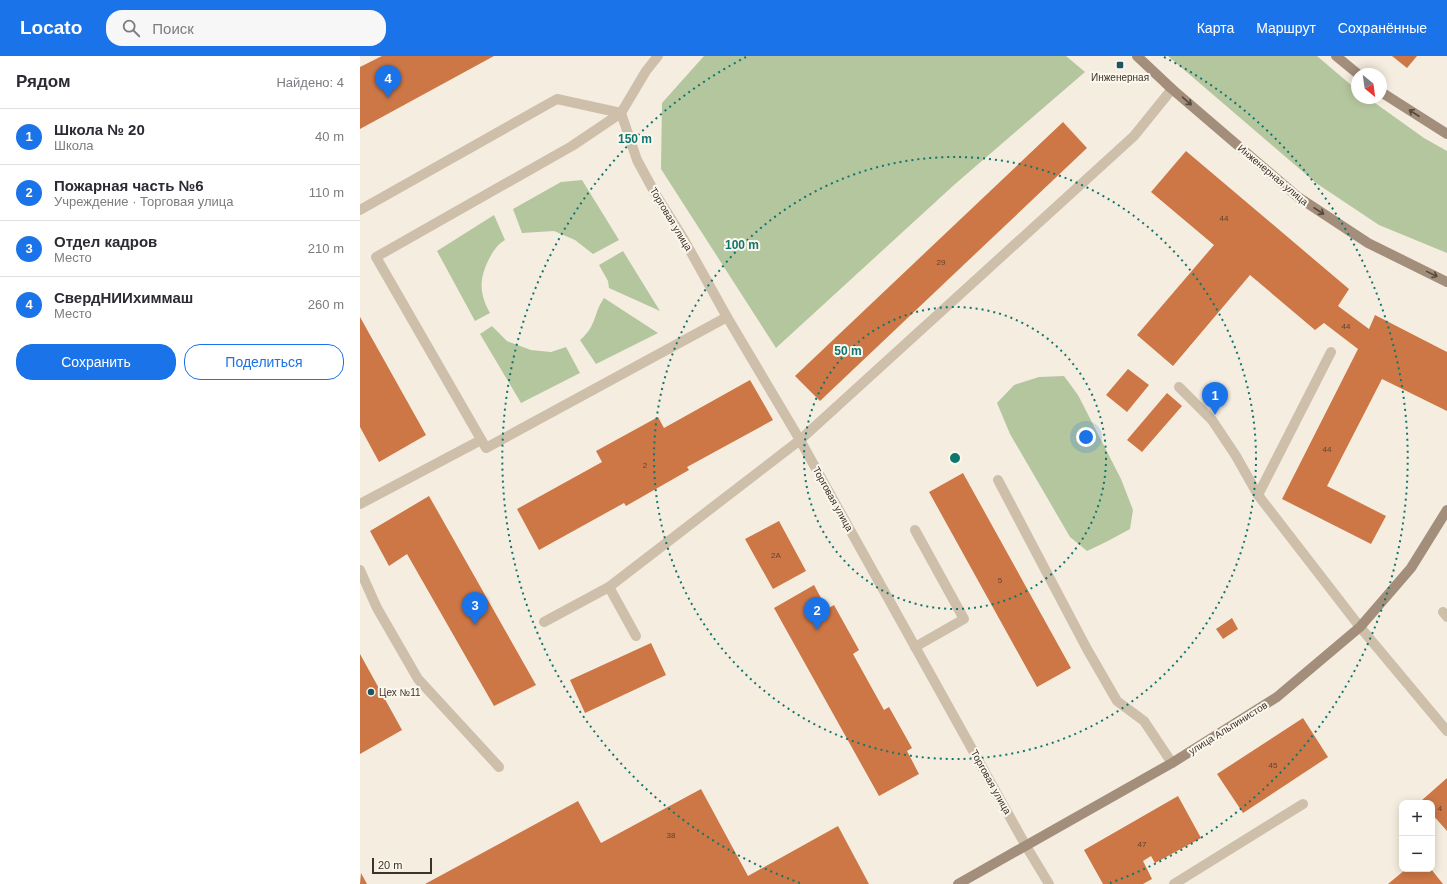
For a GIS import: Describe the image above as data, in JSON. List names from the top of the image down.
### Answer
{
  "streets": {
    "main road": ["Инженерная улица", "улица Альпинистов"],
    "street": ["Торговая улица"]
  },
  "crossings": [
    ["Торговая улица", "улица Альпинистов"]
  ],
  "one_way": ["Инженерная улица"],
  "places": {
    "transit": ["Инженерная"],
    "other": ["Цех №11"]
  },
  "house_numbers": [
    "44",
    "29",
    "44",
    "44",
    "2",
    "2А",
    "5",
    "45",
    "4",
    "38",
    "47"
  ],
  "scale_bar": "20 m",
  "north": "bottom right",
  "page": {
    "header": "Locato",
    "search": "Поиск",
    "nav": ["Карта", "Маршрут", "Сохранённые"],
    "heading": ["Рядом", "Найдено: 4"],
    "pins": [
      "4",
      "1",
      "3",
      "2"
    ],
    "list": [
      {
        "mark": "1",
        "name": "Школа № 20",
        "note": "Школа",
        "value": "40 m"
      },
      {
        "mark": "2",
        "name": "Пожарная часть №6",
        "note": "Учреждение · Торговая улица",
        "value": "110 m"
      },
      {
        "mark": "3",
        "name": "Отдел кадров",
        "note": "Место",
        "value": "210 m"
      },
      {
        "mark": "4",
        "name": "СвердНИИхиммаш",
        "note": "Место",
        "value": "260 m"
      }
    ],
    "buttons": ["Сохранить", "Поделиться"],
    "map_buttons": ["+", "−"],
    "scale": "20 m"
  },
  "rings": ["150 m", "100 m", "50 m"]
}
